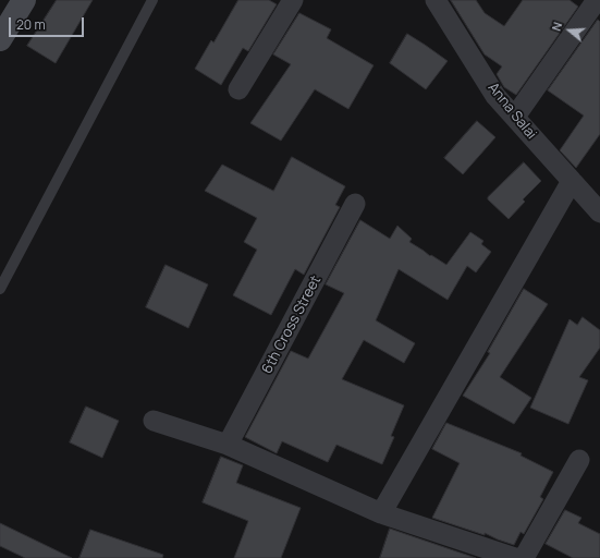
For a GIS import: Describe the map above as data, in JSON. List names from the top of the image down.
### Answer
{
  "streets": {
    "street": ["Anna Salai", "6th Cross Street"]
  },
  "scale_bar": "20 m",
  "north": "left"
}
